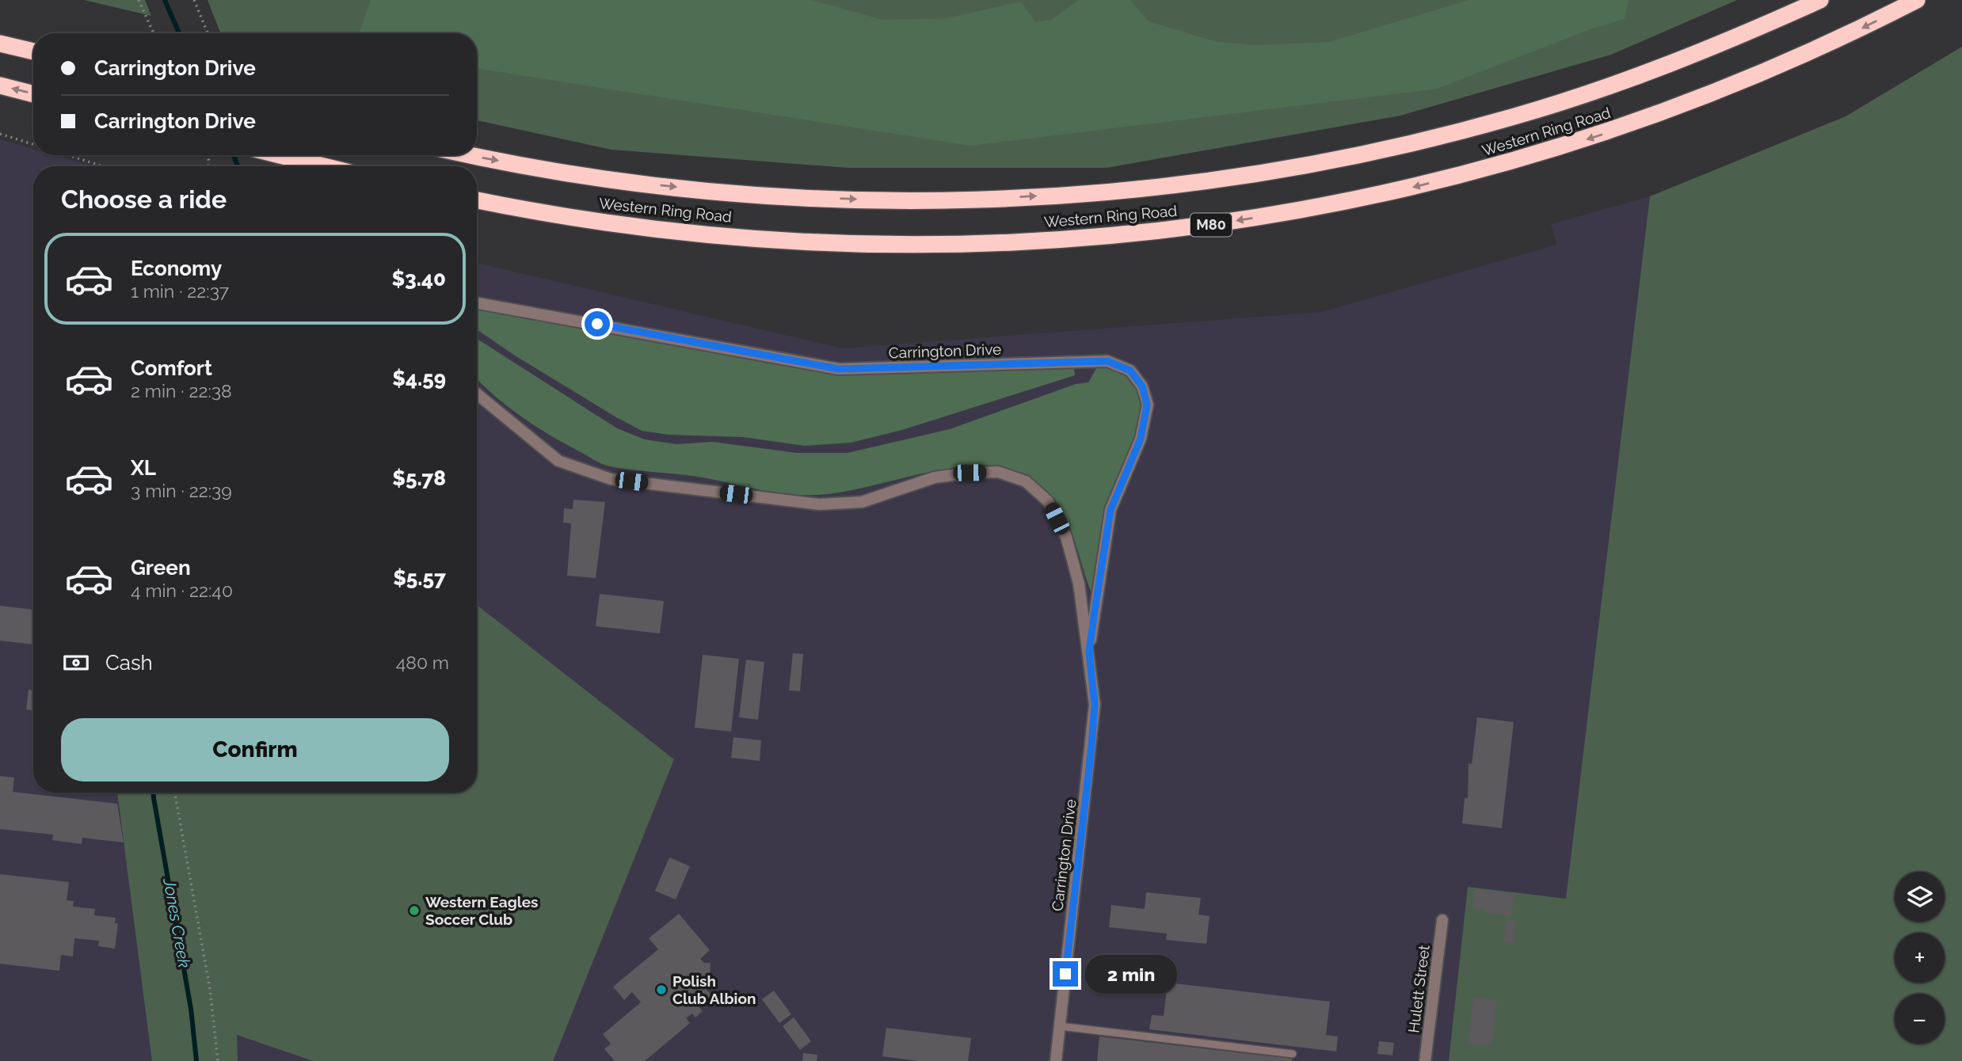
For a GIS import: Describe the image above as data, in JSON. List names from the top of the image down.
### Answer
{
  "streets": {
    "highway": ["Western Ring Road", "M80"],
    "street": ["Carrington Drive", "Hulett Street"]
  },
  "water": ["Jones Creek"],
  "places": ["Western Eagles Soccer Club", "Polish Club Albion"],
  "page": {
    "banner": ["Carrington Drive", "Carrington Drive"],
    "heading": "Choose a ride",
    "list": [
      {
        "name": "Economy",
        "note": "1 min · 22:37",
        "value": "$3.40"
      },
      {
        "name": "Comfort",
        "note": "2 min · 22:38",
        "value": "$4.59"
      },
      {
        "name": "XL",
        "note": "3 min · 22:39",
        "value": "$5.78"
      },
      {
        "name": "Green",
        "note": "4 min · 22:40",
        "value": "$5.57"
      }
    ],
    "pay": ["Cash", "480 m"],
    "buttons": "Confirm",
    "map_buttons": ["+", "−"],
    "bubble": "2 min"
  }
}
